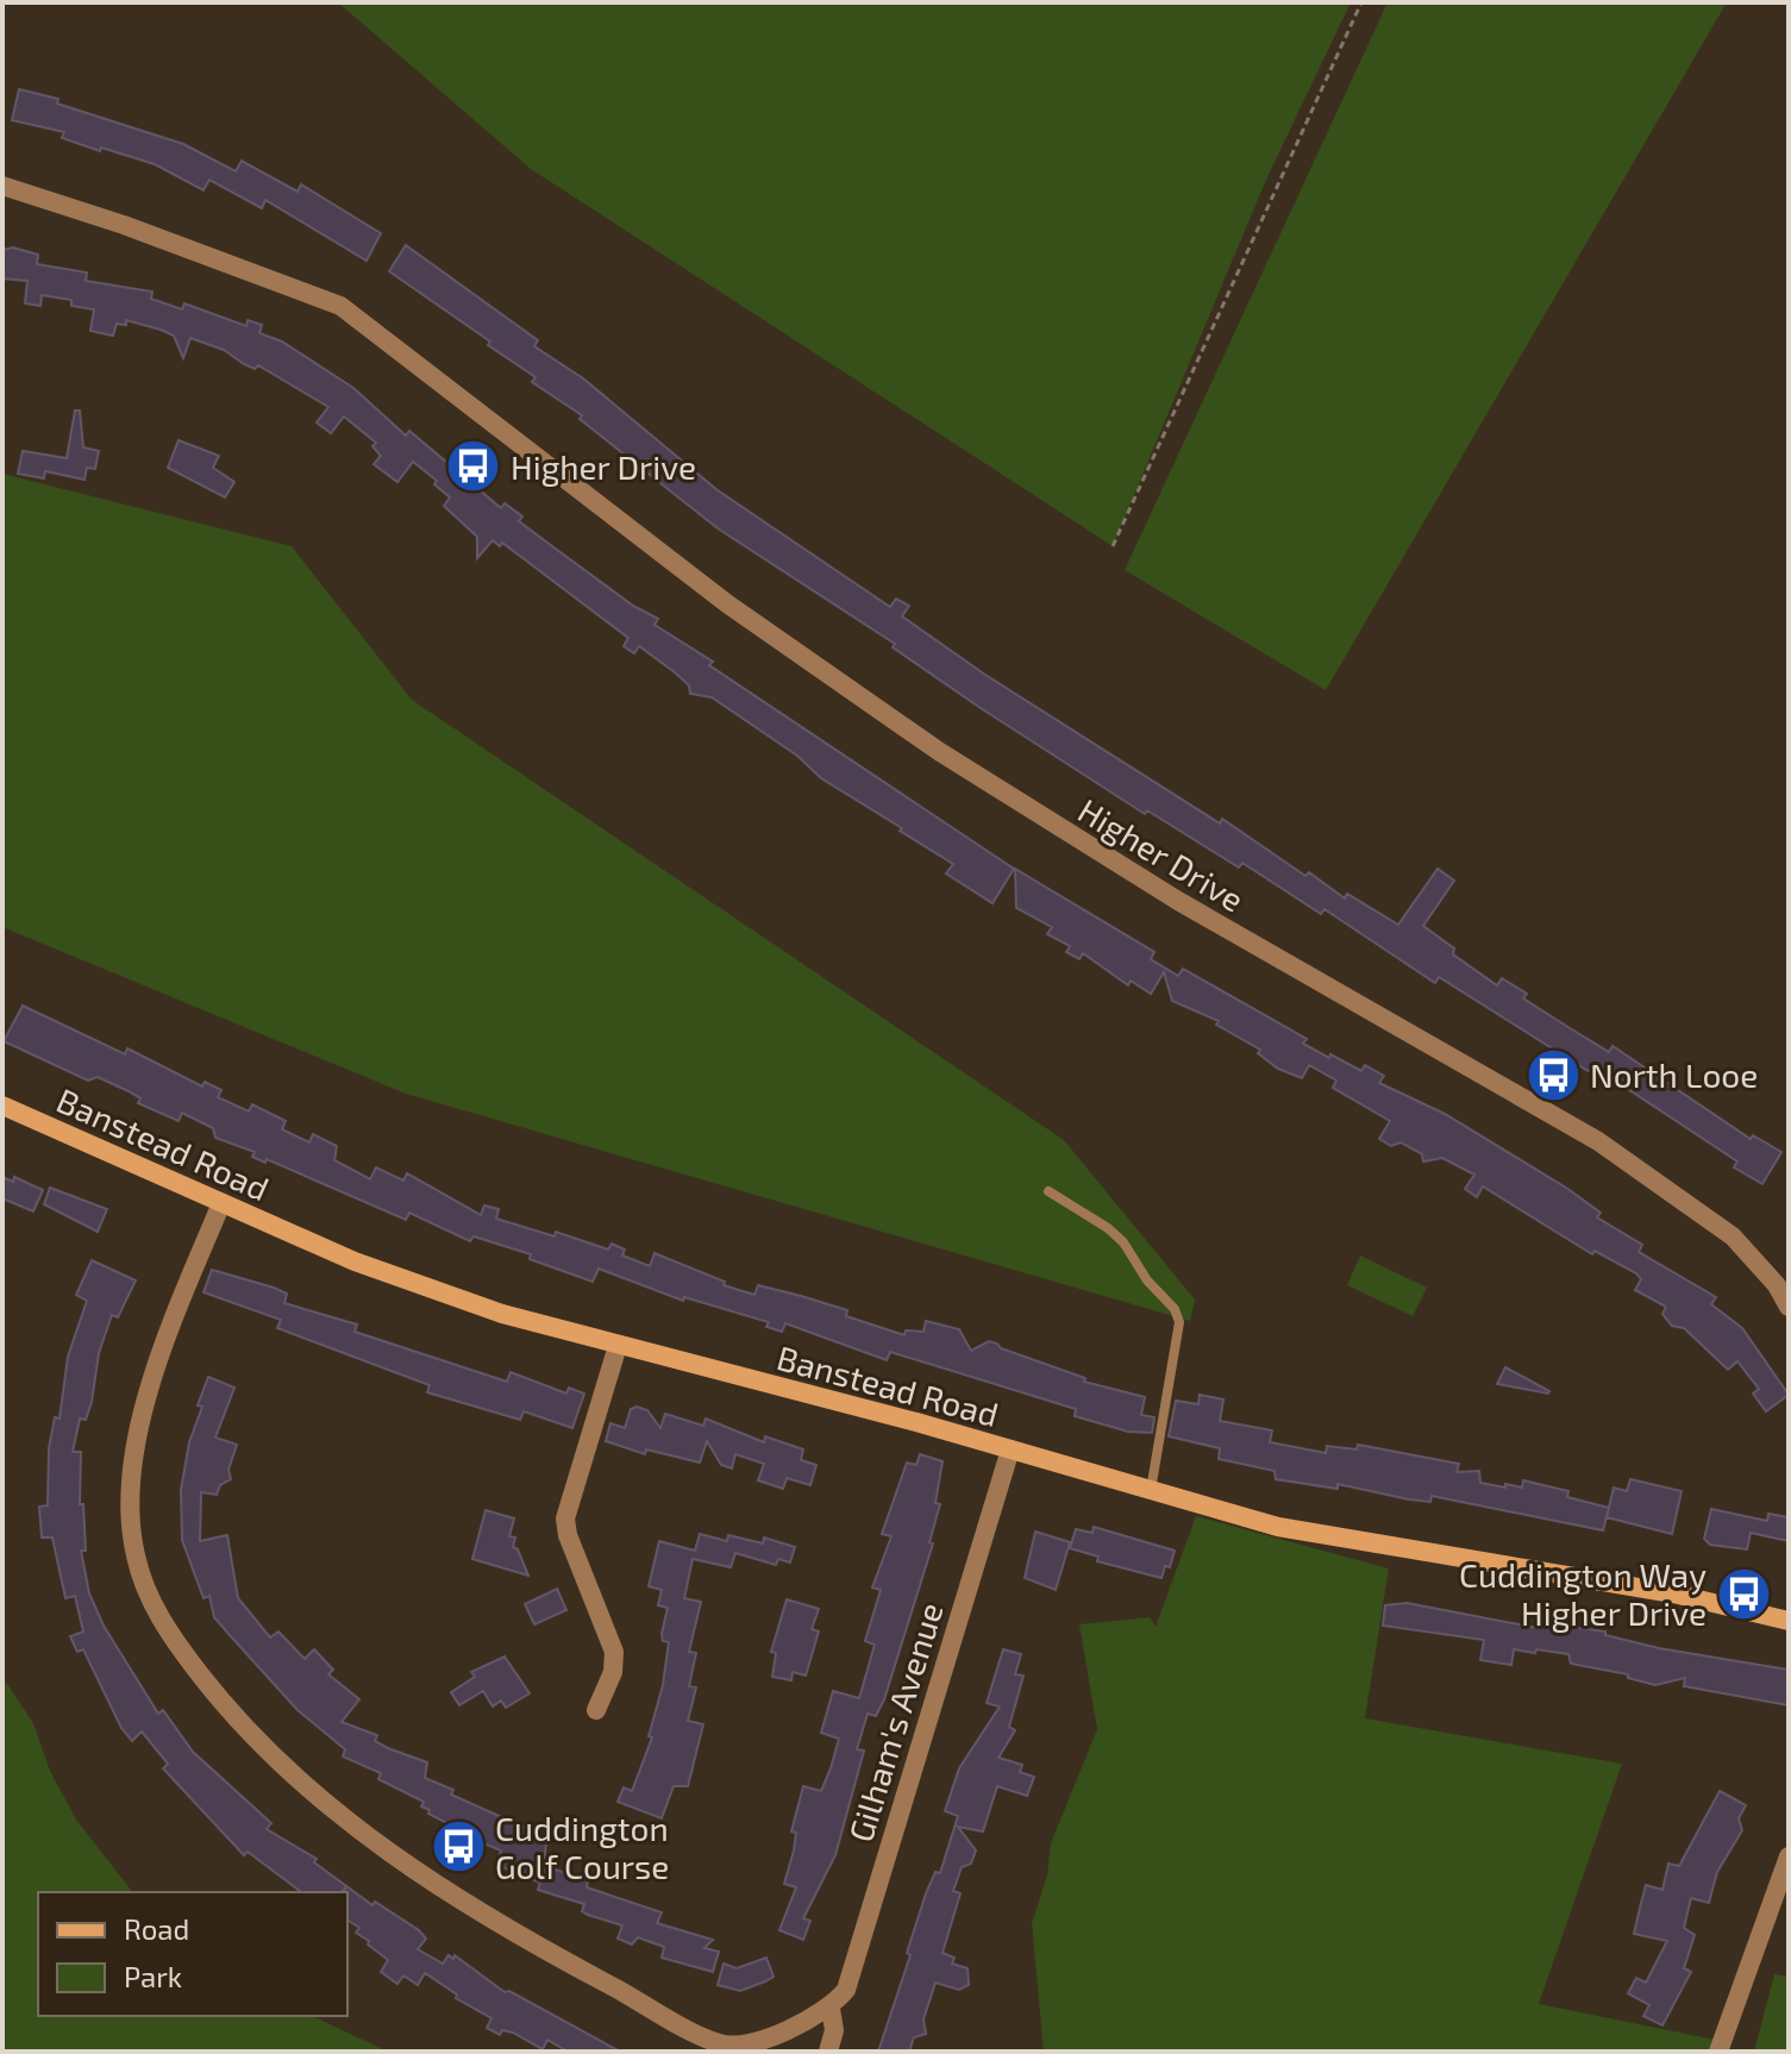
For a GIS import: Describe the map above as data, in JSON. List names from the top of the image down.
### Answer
{
  "streets": {
    "street": ["Higher Drive", "Banstead Road", "Gilham's Avenue"]
  },
  "crossings": [
    ["Banstead Road", "Gilham's Avenue"]
  ],
  "places": {
    "bus stop": [
      "Higher Drive",
      "North Looe",
      "Cuddington Way Higher Drive",
      "Cuddington Golf Course"
    ]
  },
  "legend": ["Road", "Park"]
}
